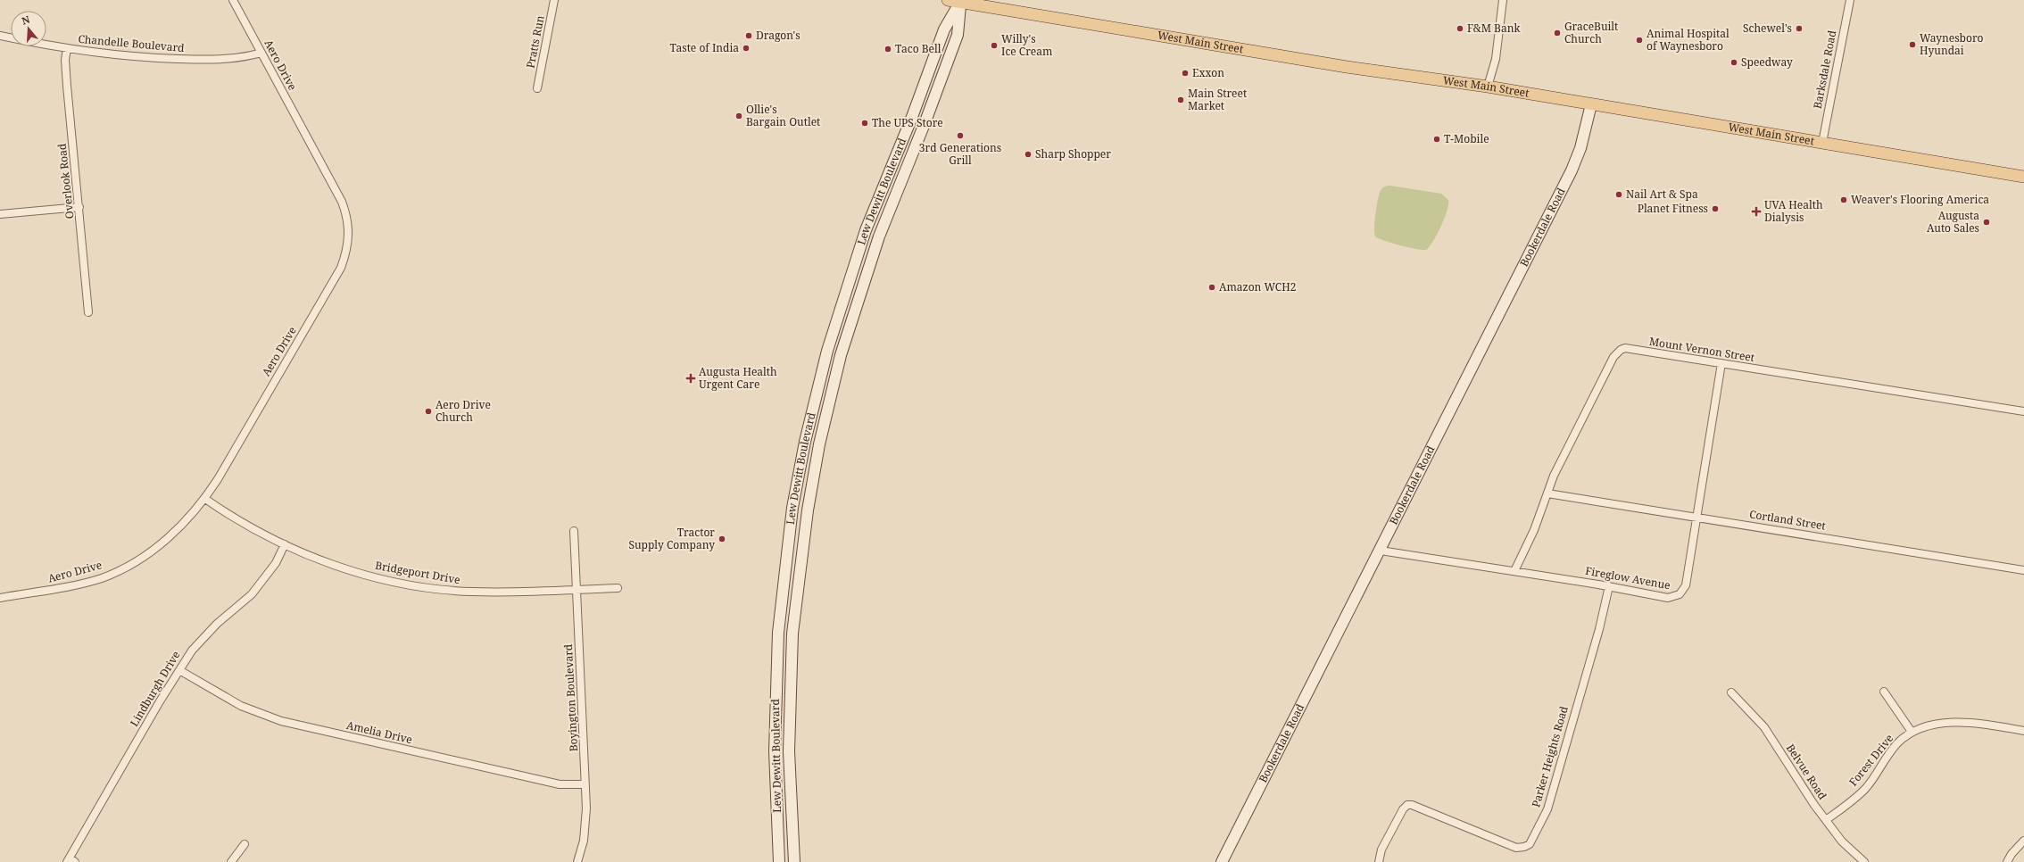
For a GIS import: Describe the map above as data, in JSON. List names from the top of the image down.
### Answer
{
  "streets": {
    "main road": ["West Main Street", "Lew Dewitt Boulevard", "Bookerdale Road"],
    "street": [
      "Pratts Run",
      "Chandelle Boulevard",
      "Aero Drive",
      "Barksdale Road",
      "Overlook Road",
      "Mount Vernon Street",
      "Cortland Street",
      "Bridgeport Drive",
      "Fireglow Avenue",
      "Lindburgh Drive",
      "Boyington Boulevard",
      "Amelia Drive",
      "Parker Heights Road",
      "Forest Drive",
      "Belvue Road"
    ]
  },
  "crossings": [
    ["West Main Street", "Barksdale Road"],
    ["West Main Street", "Lew Dewitt Boulevard"],
    ["West Main Street", "Bookerdale Road"],
    ["Chandelle Boulevard", "Aero Drive"],
    ["Chandelle Boulevard", "Overlook Road"],
    ["Bookerdale Road", "Fireglow Avenue"],
    ["Mount Vernon Street", "Cortland Street"],
    ["Mount Vernon Street", "Fireglow Avenue"],
    ["Cortland Street", "Fireglow Avenue"],
    ["Bridgeport Drive", "Lindburgh Drive"],
    ["Bridgeport Drive", "Boyington Boulevard"],
    ["Fireglow Avenue", "Parker Heights Road"],
    ["Lindburgh Drive", "Amelia Drive"],
    ["Boyington Boulevard", "Amelia Drive"],
    ["Forest Drive", "Belvue Road"]
  ],
  "places": {
    "other": [
      "F&M Bank",
      "Schewel's",
      "GraceBuilt Church",
      "Dragon's",
      "Animal Hospital of Waynesboro",
      "Waynesboro Hyundai",
      "Willy's Ice Cream",
      "Taste of India",
      "Taco Bell",
      "Speedway",
      "Exxon",
      "Main Street Market",
      "Ollie's Bargain Outlet",
      "The UPS Store",
      "3rd Generations Grill",
      "T-Mobile",
      "Sharp Shopper",
      "Nail Art & Spa",
      "Weaver's Flooring America",
      "Planet Fitness",
      "Augusta Auto Sales",
      "Amazon WCH2",
      "Aero Drive Church",
      "Tractor Supply Company"
    ],
    "health": ["UVA Health Dialysis", "Augusta Health Urgent Care"]
  },
  "north": "top"
}
